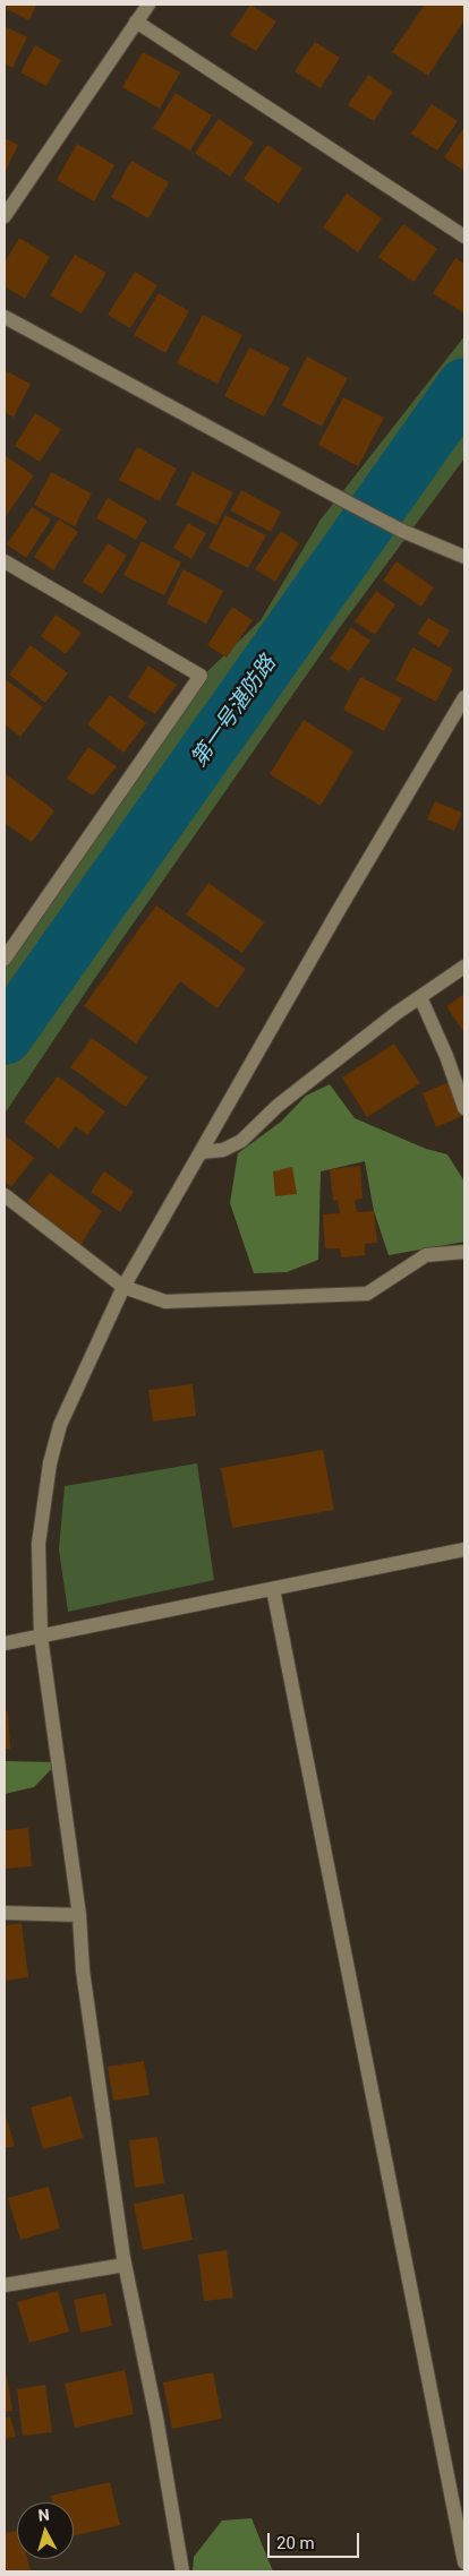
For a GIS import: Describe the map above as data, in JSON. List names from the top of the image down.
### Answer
{
  "water": ["第一号湛防路"],
  "scale_bar": "20 m",
  "north": "top"
}
